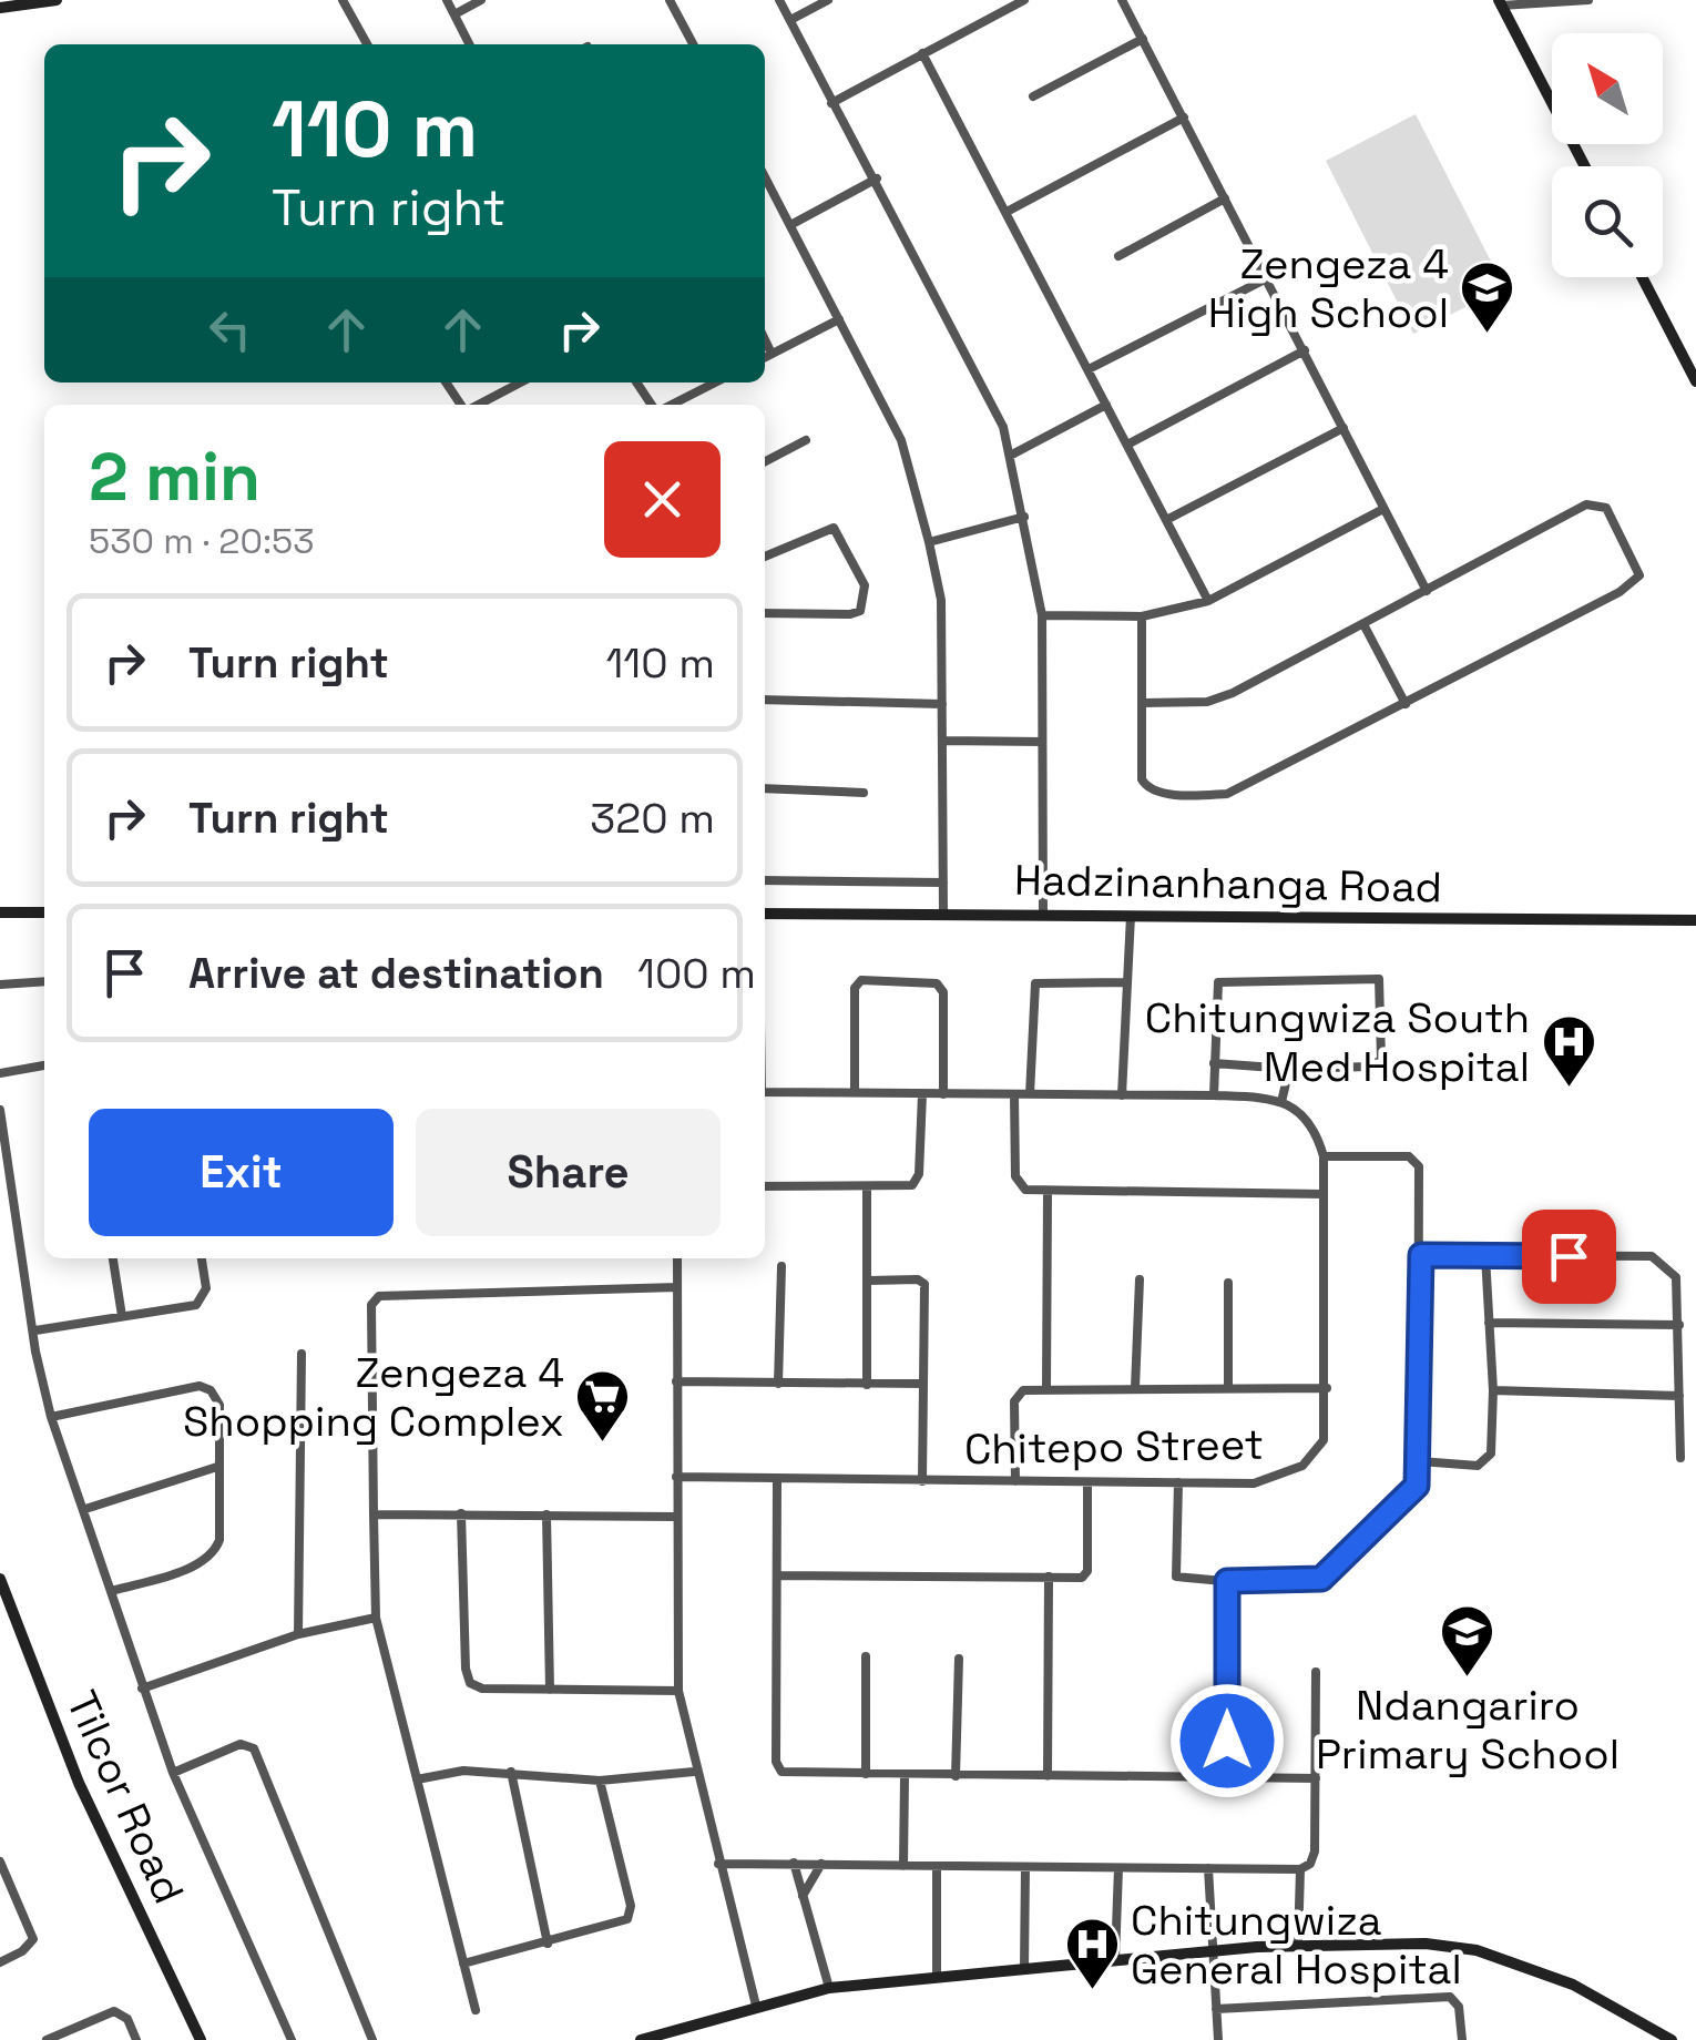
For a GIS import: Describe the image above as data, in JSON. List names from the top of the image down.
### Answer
{
  "streets": {
    "street": ["Hadzinanhanga Road", "Chitepo Street", "Tilcor Road"]
  },
  "places": {
    "school or university": ["Zengeza 4 High School", "Ndangariro Primary School"],
    "hospital": ["Chitungwiza South Med Hospital", "Chitungwiza General Hospital"],
    "supermarket": ["Zengeza 4 Shopping Complex"]
  },
  "north": "top left",
  "page": {
    "turn": ["110 m", "Turn right"],
    "heading": ["2 min", "530 m · 20:53"],
    "list": [
      {
        "name": "Turn right",
        "value": "110 m"
      },
      {
        "name": "Turn right",
        "value": "320 m"
      },
      {
        "name": "Arrive at destination",
        "value": "100 m"
      }
    ],
    "buttons": ["Exit", "Share"]
  }
}
